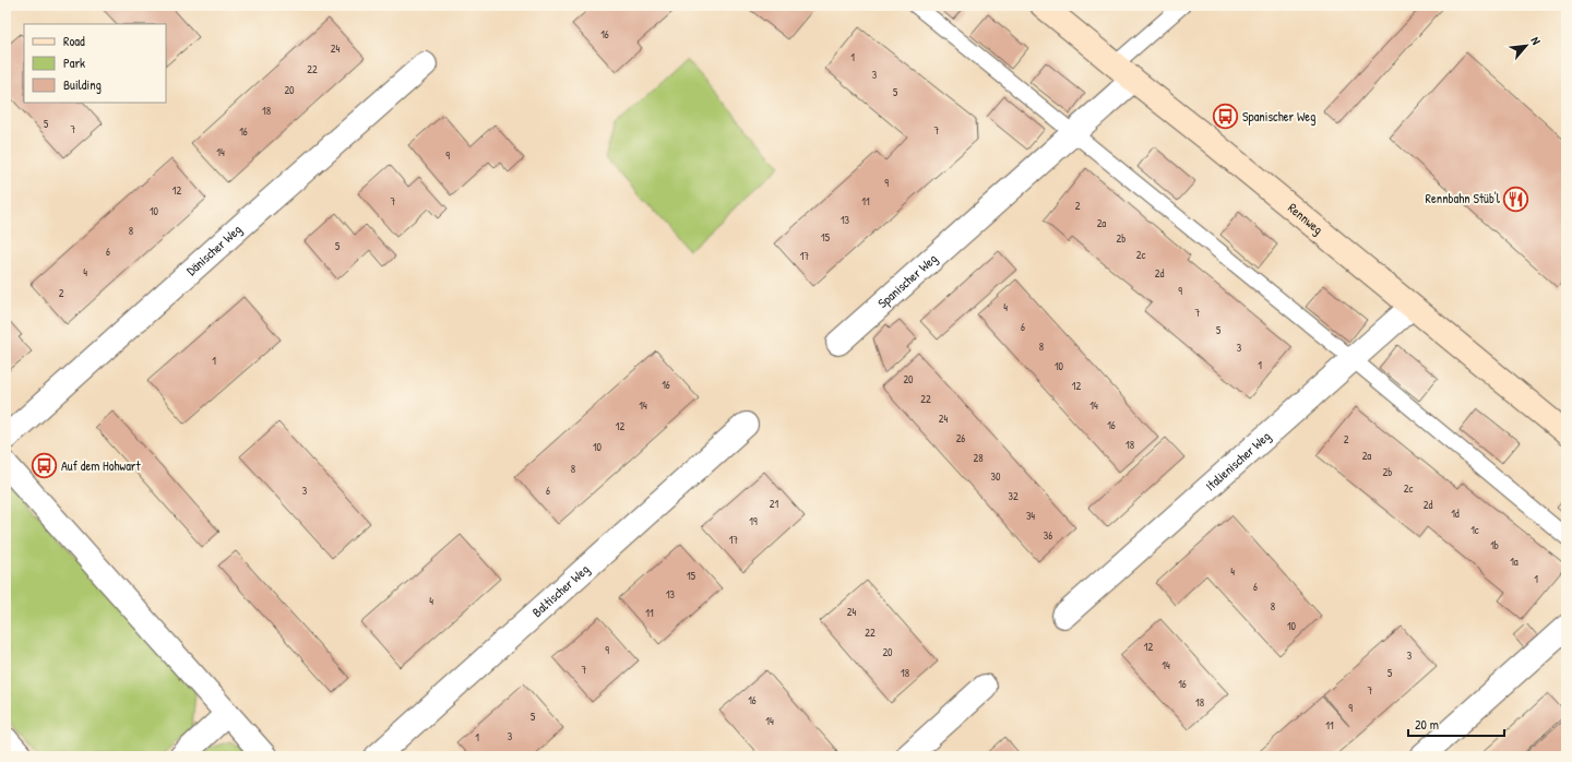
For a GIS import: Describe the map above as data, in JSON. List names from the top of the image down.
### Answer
{
  "streets": {
    "street": [
      "Rennweg",
      "Dänischer Weg",
      "Spanischer Weg",
      "Italienischer Weg",
      "Baltischer Weg"
    ]
  },
  "crossings": [
    ["Rennweg", "Spanischer Weg"],
    ["Rennweg", "Italienischer Weg"]
  ],
  "places": {
    "bus stop": ["Spanischer Weg", "Auf dem Hohwart"],
    "restaurant": ["Rennbahn Stüb'l"]
  },
  "house_numbers": [
    "16",
    "24",
    "1",
    "22",
    "3",
    "20",
    "5",
    "18",
    "5",
    "7",
    "7",
    "16",
    "14",
    "9",
    "9",
    "12",
    "7",
    "11",
    "2",
    "10",
    "13",
    "2a",
    "8",
    "15",
    "2b",
    "5",
    "6",
    "2c",
    "17",
    "4",
    "2d",
    "9",
    "2",
    "4",
    "7",
    "6",
    "5",
    "8",
    "3",
    "1",
    "1",
    "10",
    "20",
    "16",
    "12",
    "22",
    "14",
    "14",
    "24",
    "16",
    "12",
    "26",
    "2",
    "18",
    "10",
    "2a",
    "28",
    "8",
    "2b",
    "30",
    "2c",
    "3",
    "6",
    "32",
    "21",
    "2d",
    "1d",
    "34",
    "19",
    "1c",
    "36",
    "17",
    "1b",
    "1a",
    "4",
    "15",
    "1",
    "6",
    "13",
    "4",
    "8",
    "24",
    "11",
    "10",
    "22",
    "12",
    "9",
    "20",
    "3",
    "14",
    "7",
    "18",
    "5",
    "16",
    "7",
    "16",
    "18",
    "9",
    "5",
    "14",
    "11",
    "3",
    "1"
  ],
  "legend": ["Road", "Park", "Building"],
  "scale_bar": "20 m",
  "north": "top right"
}
